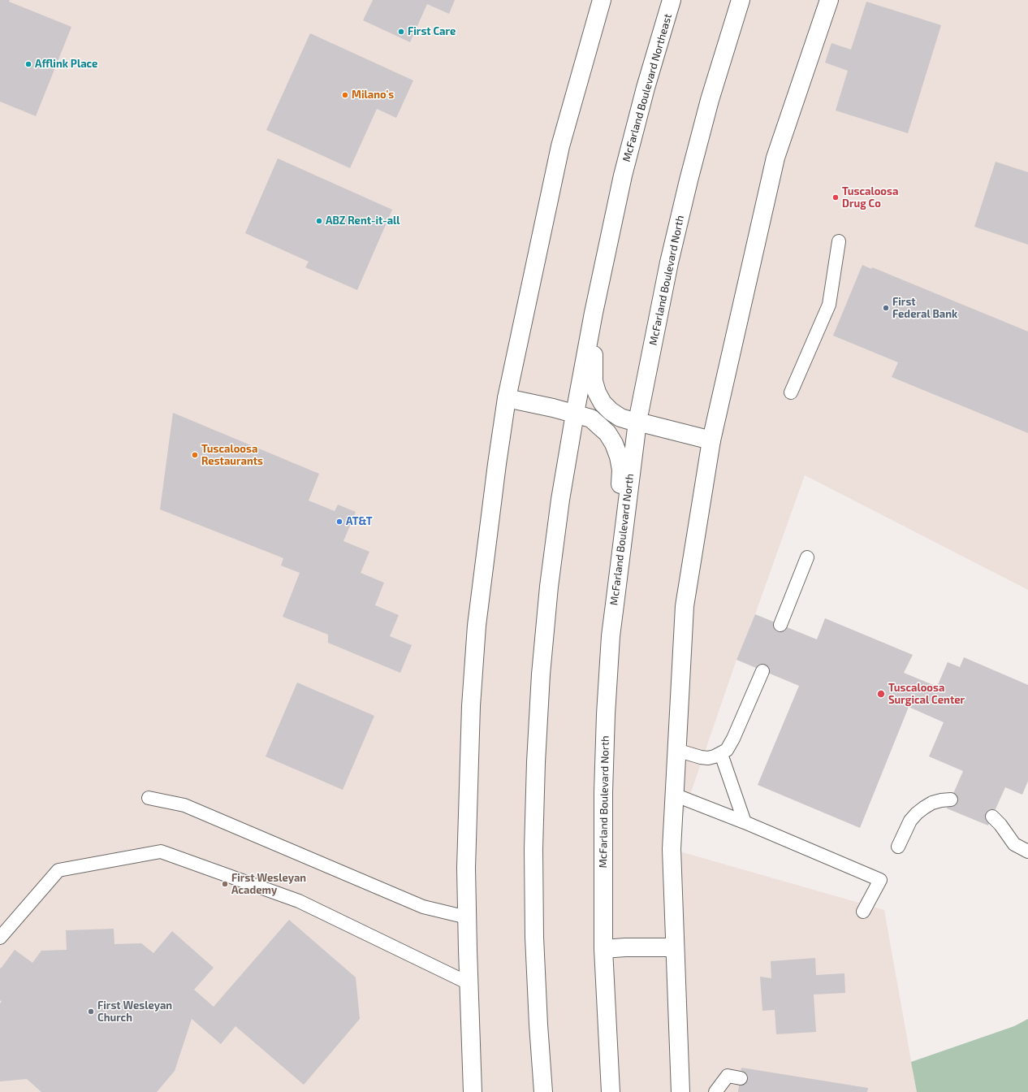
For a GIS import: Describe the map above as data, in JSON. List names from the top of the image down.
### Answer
{
  "streets": {
    "main road": ["McFarland Boulevard Northeast", "McFarland Boulevard North"]
  },
  "places": [
    "First Care",
    "Afflink Place",
    "Milano's",
    "Tuscaloosa Drug Co",
    "ABZ Rent-it-all",
    "First Federal Bank",
    "Tuscaloosa Restaurants",
    "AT&T",
    "Tuscaloosa Surgical Center",
    "First Wesleyan Academy",
    "First Wesleyan Church"
  ]
}
